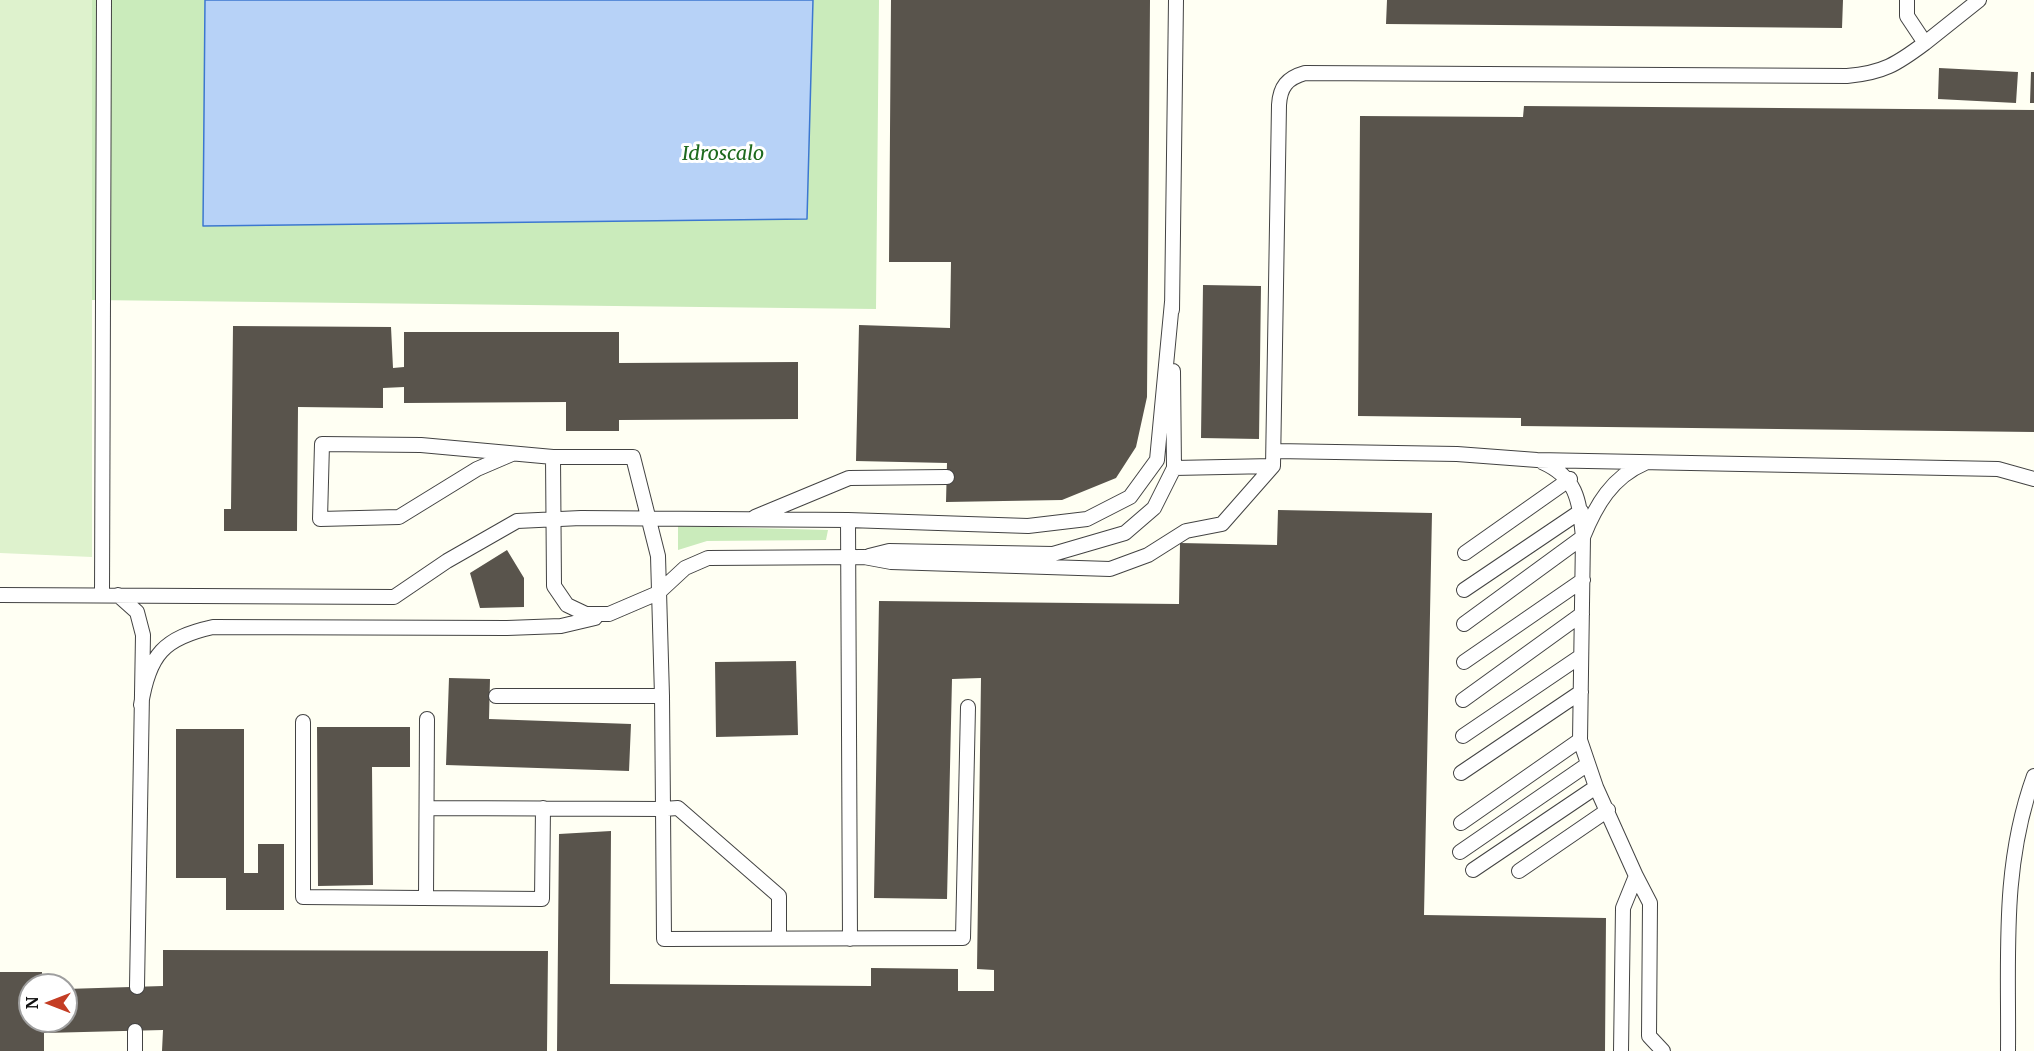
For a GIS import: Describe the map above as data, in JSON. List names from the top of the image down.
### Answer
{
  "parks": ["Idroscalo"],
  "north": "left"
}
